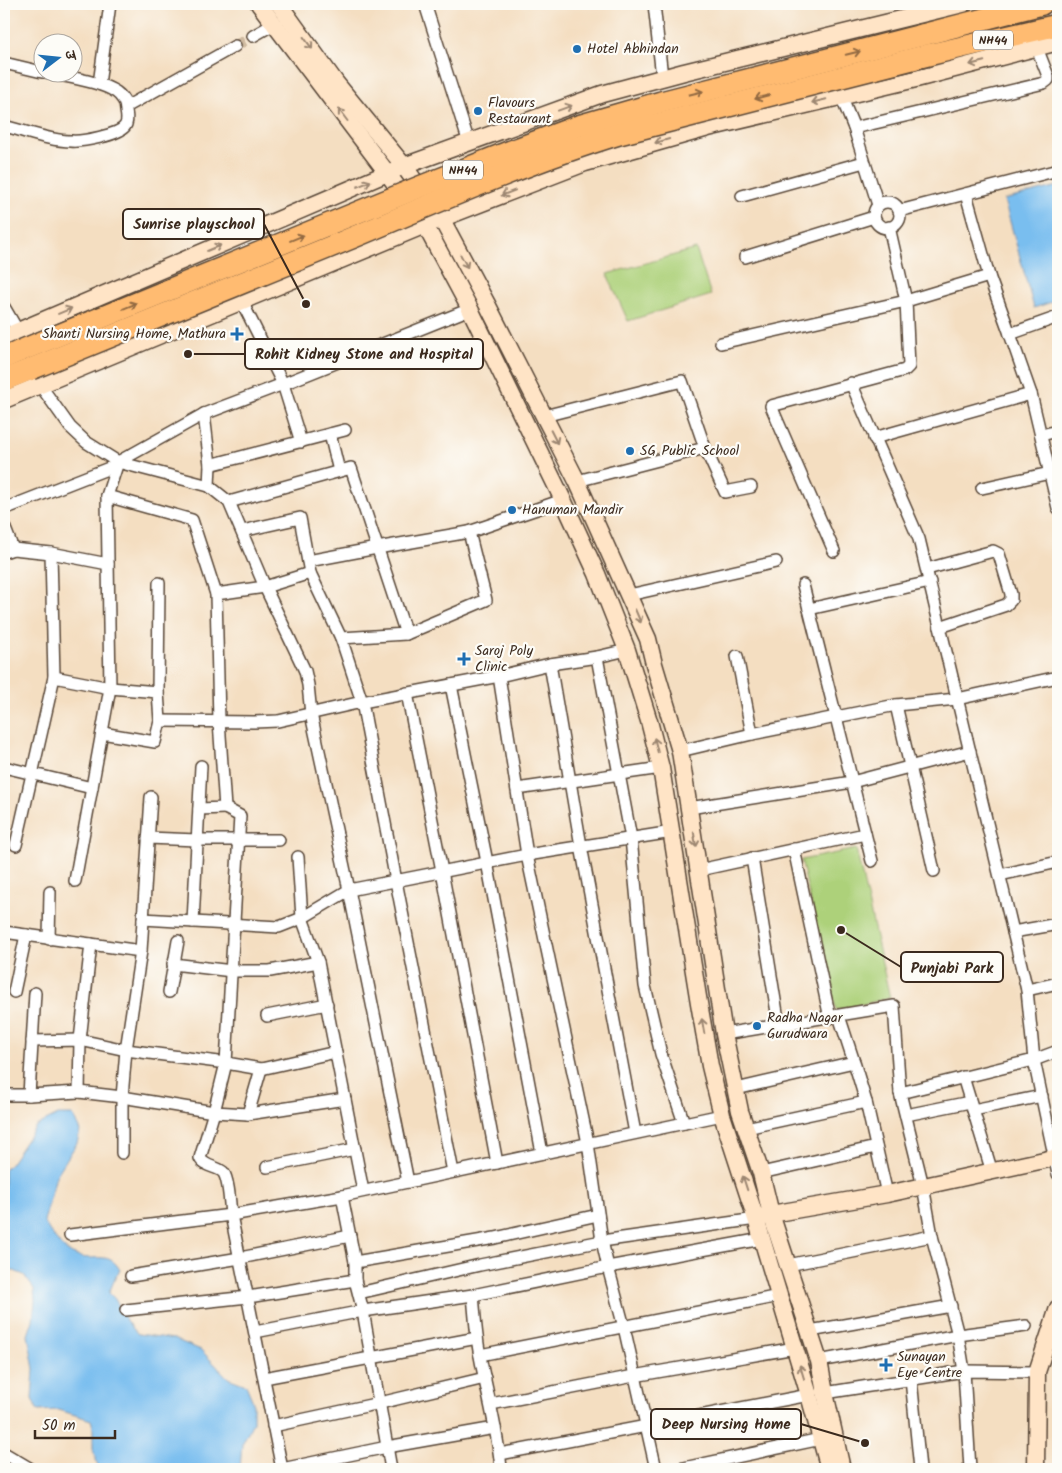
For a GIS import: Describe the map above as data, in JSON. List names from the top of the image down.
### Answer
{
  "streets": {
    "highway": ["NH44"]
  },
  "places": {
    "other": [
      "Hotel Abhindan",
      "Flavours Restaurant",
      "Sunrise playschool",
      "Rohit Kidney Stone and Hospital",
      "SG Public School",
      "Hanuman Mandir",
      "Punjabi Park",
      "Radha Nagar Gurudwara",
      "Deep Nursing Home"
    ],
    "health": ["Shanti Nursing Home, Mathura", "Saroj Poly Clinic", "Sunayan Eye Centre"]
  },
  "scale_bar": "50 m",
  "north": "right"
}
